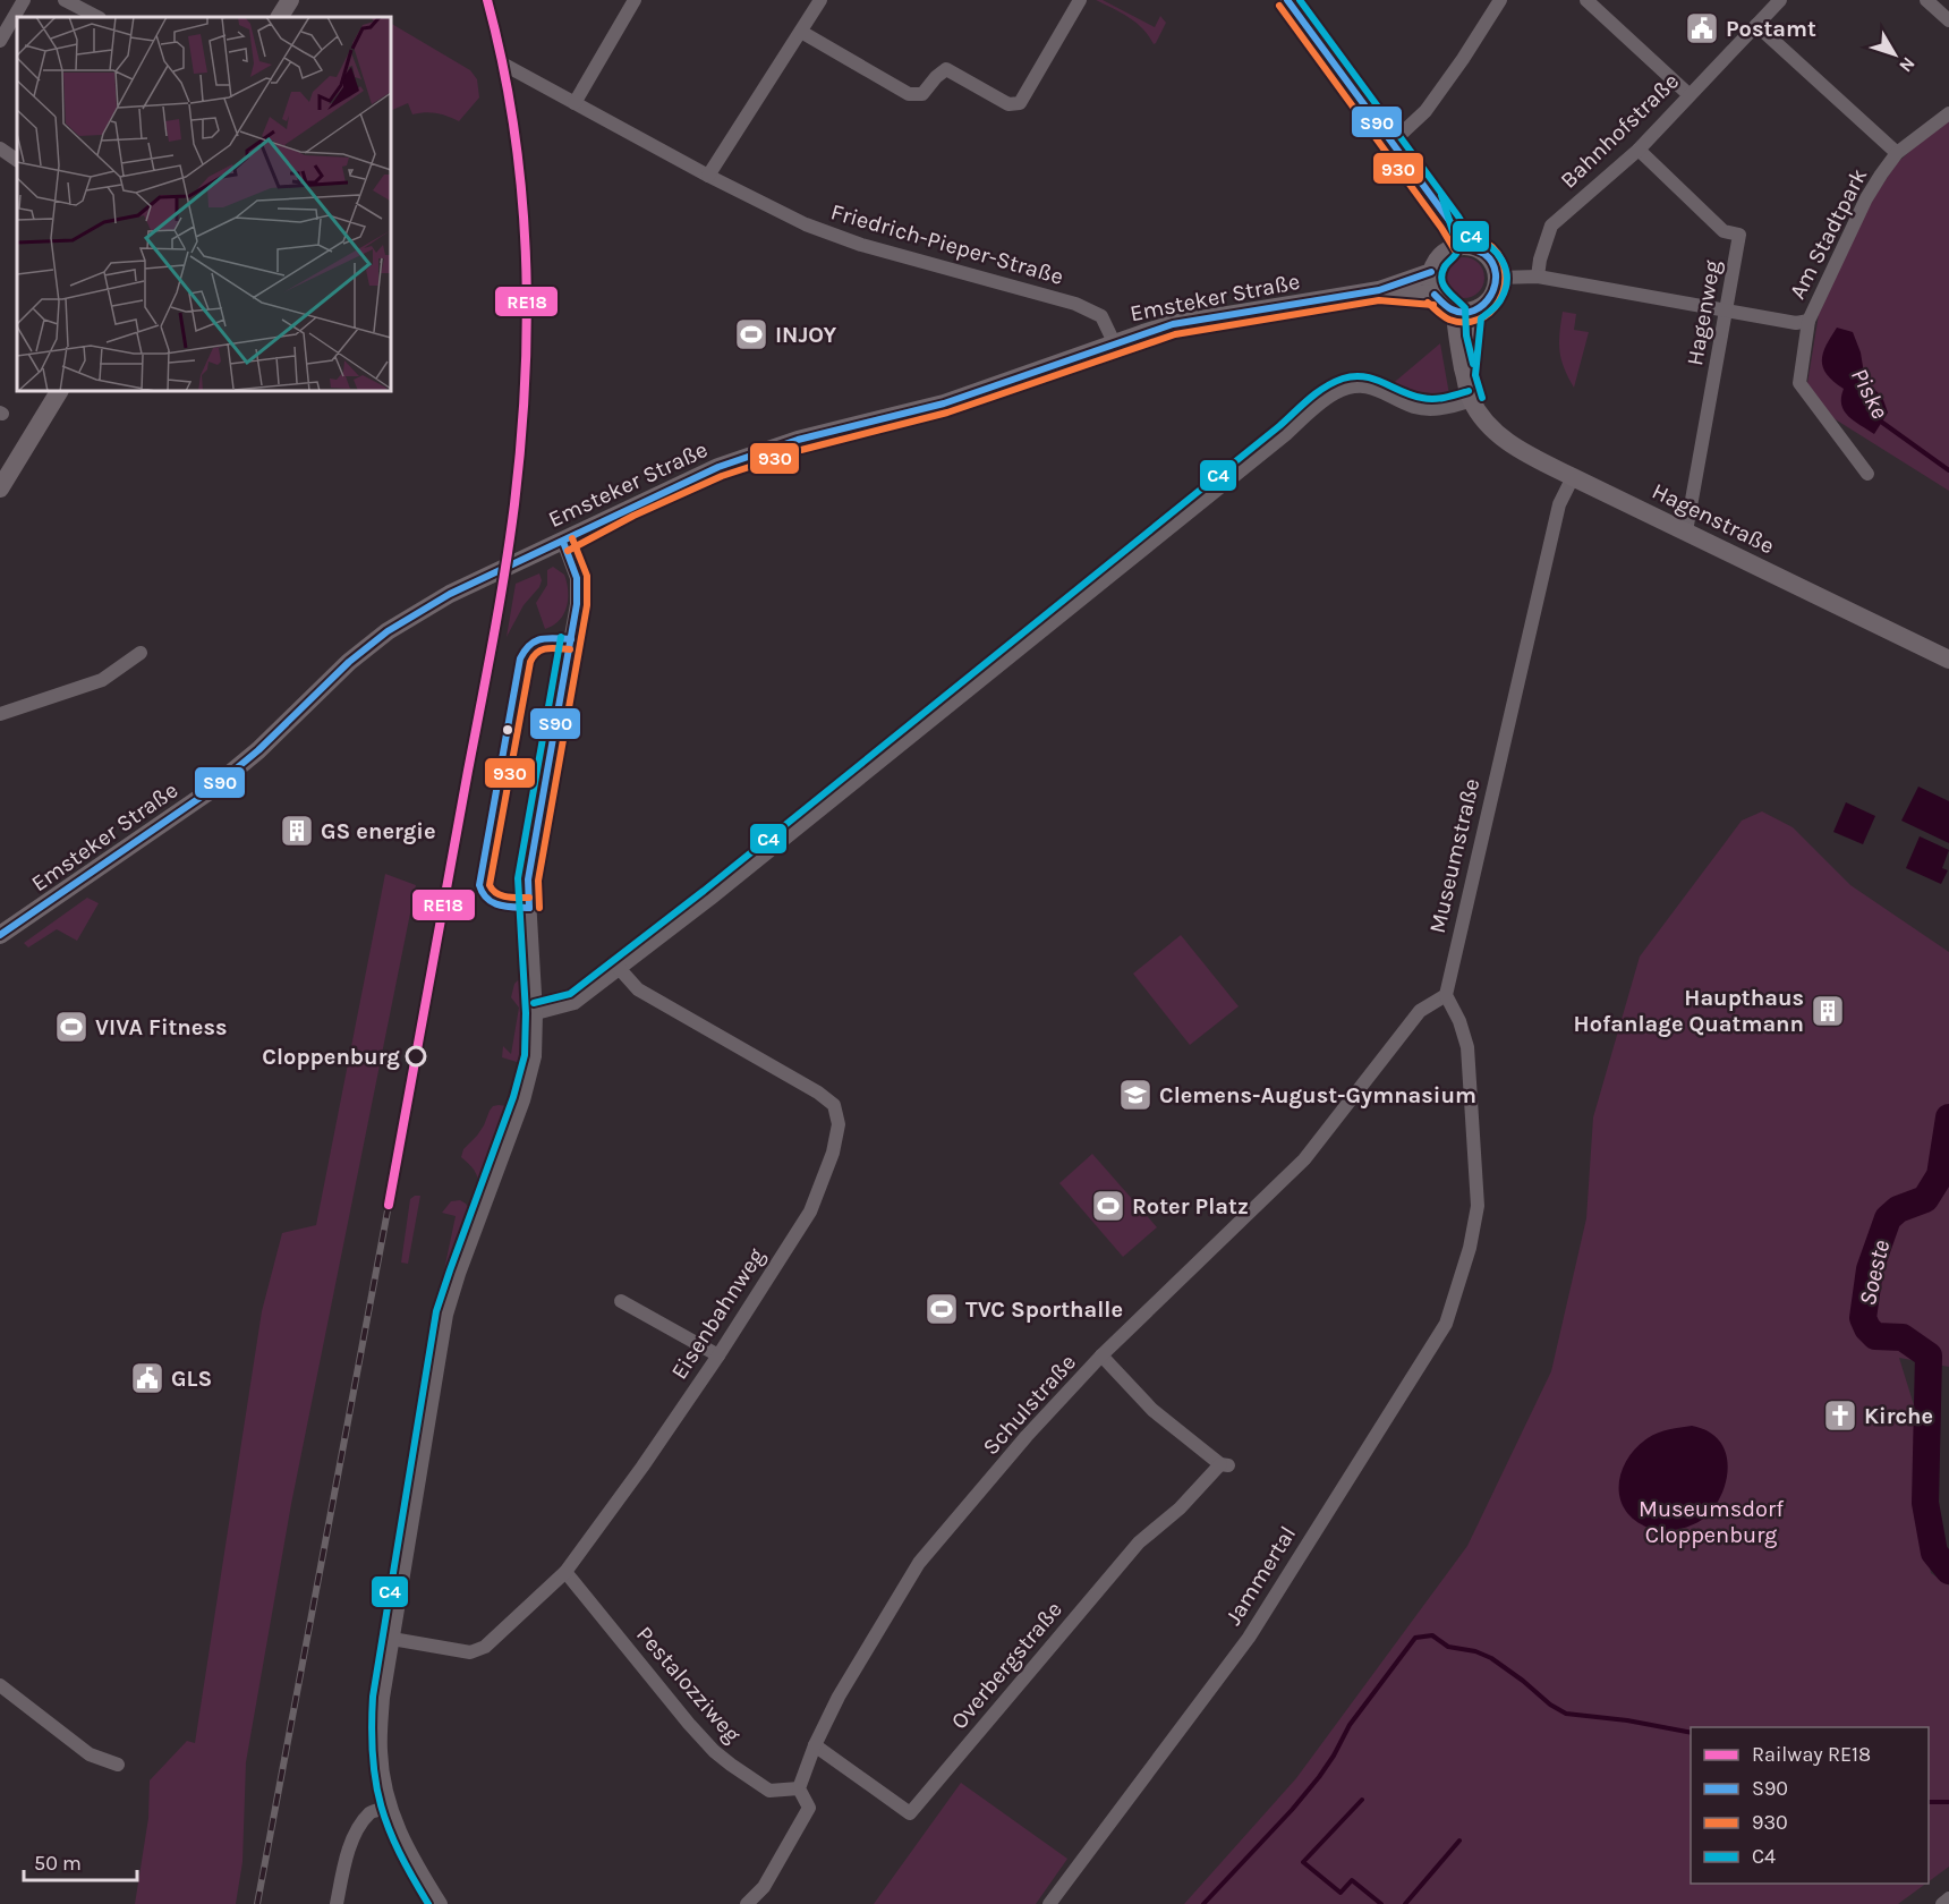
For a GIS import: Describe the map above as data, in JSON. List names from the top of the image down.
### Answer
{
  "streets": {
    "street": [
      "Bahnhofstraße",
      "Am Stadtpark",
      "Friedrich-Pieper-Straße",
      "Emsteker Straße",
      "Hagenweg",
      "Hagenstraße",
      "Museumstraße",
      "Eisenbahnweg",
      "Schulstraße",
      "Jammertal",
      "Overbergstraße",
      "Pestalozziweg"
    ]
  },
  "crossings": [
    ["Bahnhofstraße", "Am Stadtpark"],
    ["Bahnhofstraße", "Hagenweg"],
    ["Am Stadtpark", "Hagenweg"],
    ["Friedrich-Pieper-Straße", "Emsteker Straße"],
    ["Emsteker Straße", "Hagenstraße"],
    ["Hagenweg", "Hagenstraße"],
    ["Hagenstraße", "Museumstraße"],
    ["Museumstraße", "Schulstraße"],
    ["Museumstraße", "Jammertal"],
    ["Eisenbahnweg", "Pestalozziweg"],
    ["Schulstraße", "Jammertal"],
    ["Schulstraße", "Overbergstraße"],
    ["Schulstraße", "Pestalozziweg"]
  ],
  "water": ["Piske", "Soeste"],
  "parks": ["Museumsdorf Cloppenburg"],
  "places": {
    "public building": ["Postamt", "GLS"],
    "sports": [
      "INJOY",
      "VIVA Fitness",
      "Roter Platz",
      "TVC Sporthalle"
    ],
    "building": ["GS energie", "Haupthaus Hofanlage Quatmann"],
    "other": ["Cloppenburg"],
    "school or university": ["Clemens-August-Gymnasium"],
    "church": ["Kirche"]
  },
  "lines": [
    "rail line RE18",
    "transit line S90",
    "transit line C4",
    "transit line 930"
  ],
  "legend": [
    "Railway RE18",
    "S90",
    "930",
    "C4"
  ],
  "scale_bar": "50 m",
  "north": "bottom right"
}
